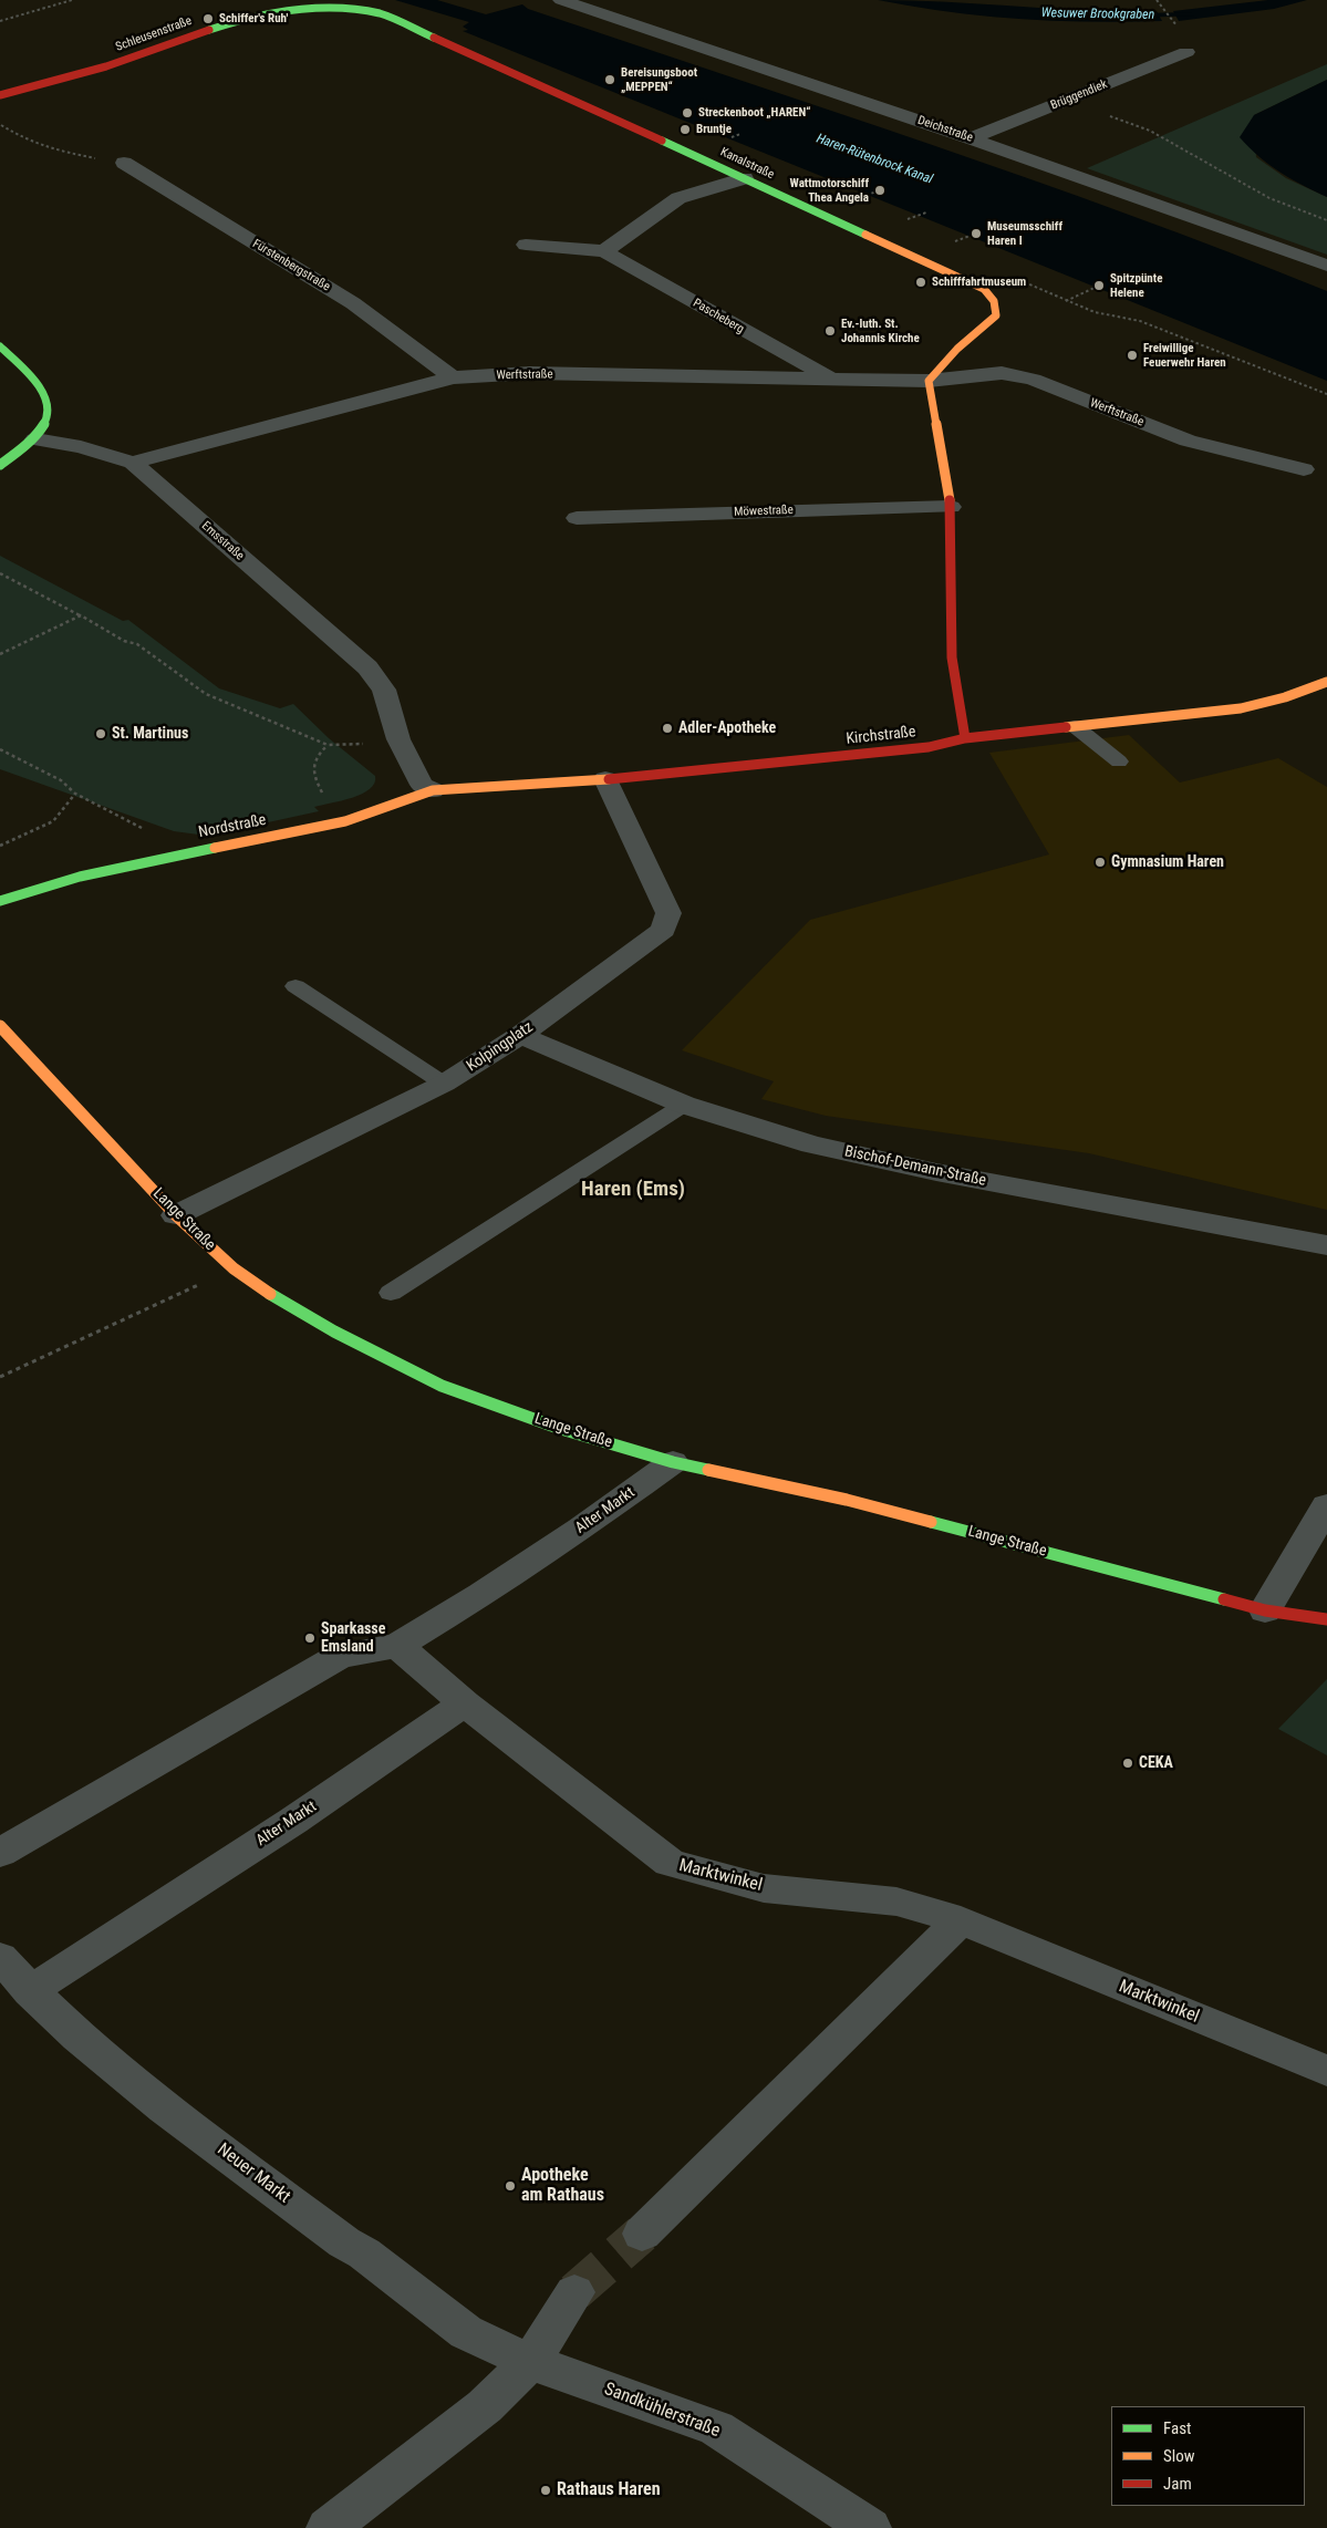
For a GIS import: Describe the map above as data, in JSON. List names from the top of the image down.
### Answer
{
  "streets": {
    "street": [
      "Schleusenstraße",
      "Brüggendiek",
      "Deichstraße",
      "Kanalstraße",
      "Fürstenbergstraße",
      "Pascheberg",
      "Werftstraße",
      "Möwestraße",
      "Emsstraße",
      "Kirchstraße",
      "Nordstraße",
      "Kolpingplatz",
      "Bischof-Demann-Straße",
      "Lange Straße",
      "Alter Markt",
      "Marktwinkel",
      "Neuer Markt",
      "Sandkühlerstraße"
    ]
  },
  "crossings": [
    ["Schleusenstraße", "Kanalstraße"],
    ["Brüggendiek", "Deichstraße"],
    ["Kanalstraße", "Werftstraße"],
    ["Fürstenbergstraße", "Werftstraße"],
    ["Pascheberg", "Werftstraße"],
    ["Werftstraße", "Emsstraße"],
    ["Emsstraße", "Kirchstraße"],
    ["Emsstraße", "Nordstraße"],
    ["Kirchstraße", "Nordstraße"],
    ["Kirchstraße", "Kolpingplatz"],
    ["Kolpingplatz", "Bischof-Demann-Straße"],
    ["Kolpingplatz", "Lange Straße"],
    ["Lange Straße", "Alter Markt"],
    ["Alter Markt", "Marktwinkel"],
    ["Alter Markt", "Neuer Markt"],
    ["Neuer Markt", "Sandkühlerstraße"]
  ],
  "districts": ["Haren (Ems)"],
  "water": ["Wesuwer Brookgraben", "Haren-Rütenbrock Kanal"],
  "places": [
    "Schiffer's Ruh'",
    "Bereisungsboot „MEPPEN“",
    "Streckenboot „HAREN“",
    "Bruntje",
    "Wattmotorschiff Thea Angela",
    "Museumsschiff Haren I",
    "Schifffahrtmuseum",
    "Spitzpünte Helene",
    "Ev.-luth. St. Johannis Kirche",
    "Freiwillige Feuerwehr Haren",
    "Adler-Apotheke",
    "St. Martinus",
    "Gymnasium Haren",
    "Sparkasse Emsland",
    "CEKA",
    "Apotheke am Rathaus",
    "Rathaus Haren"
  ],
  "legend": ["Fast", "Slow", "Jam"]
}
